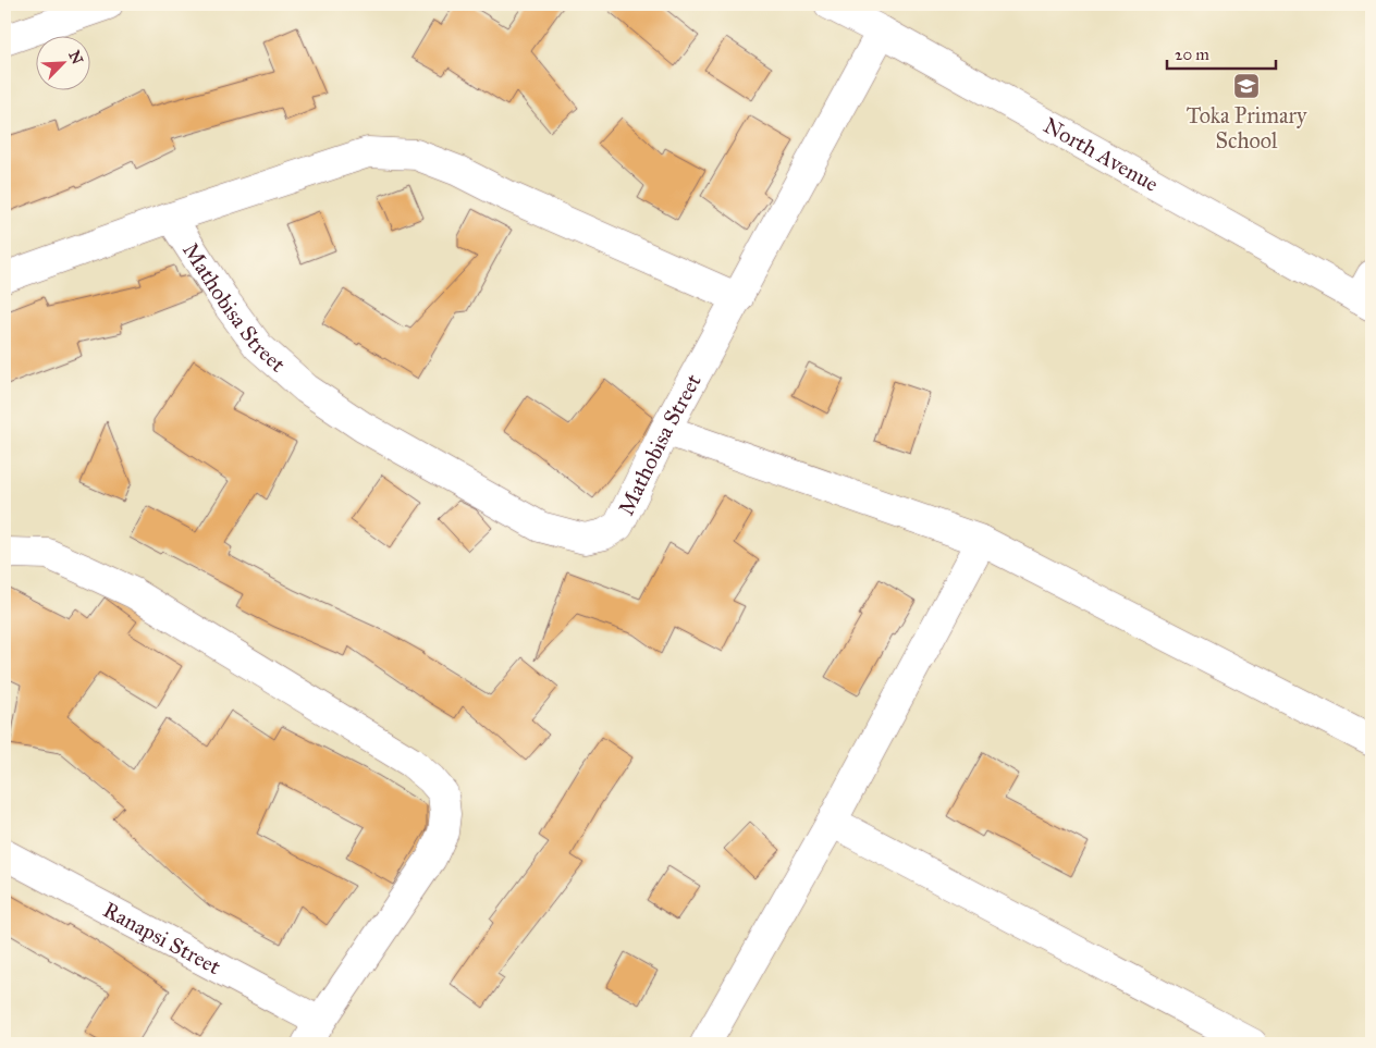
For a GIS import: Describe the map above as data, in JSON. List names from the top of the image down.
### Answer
{
  "streets": {
    "street": ["North Avenue", "Mathobisa Street", "Ranapsi Street"]
  },
  "crossings": [
    ["North Avenue", "Mathobisa Street"]
  ],
  "places": {
    "school or university": ["Toka Primary School"]
  },
  "scale_bar": "20 m",
  "north": "top right"
}
